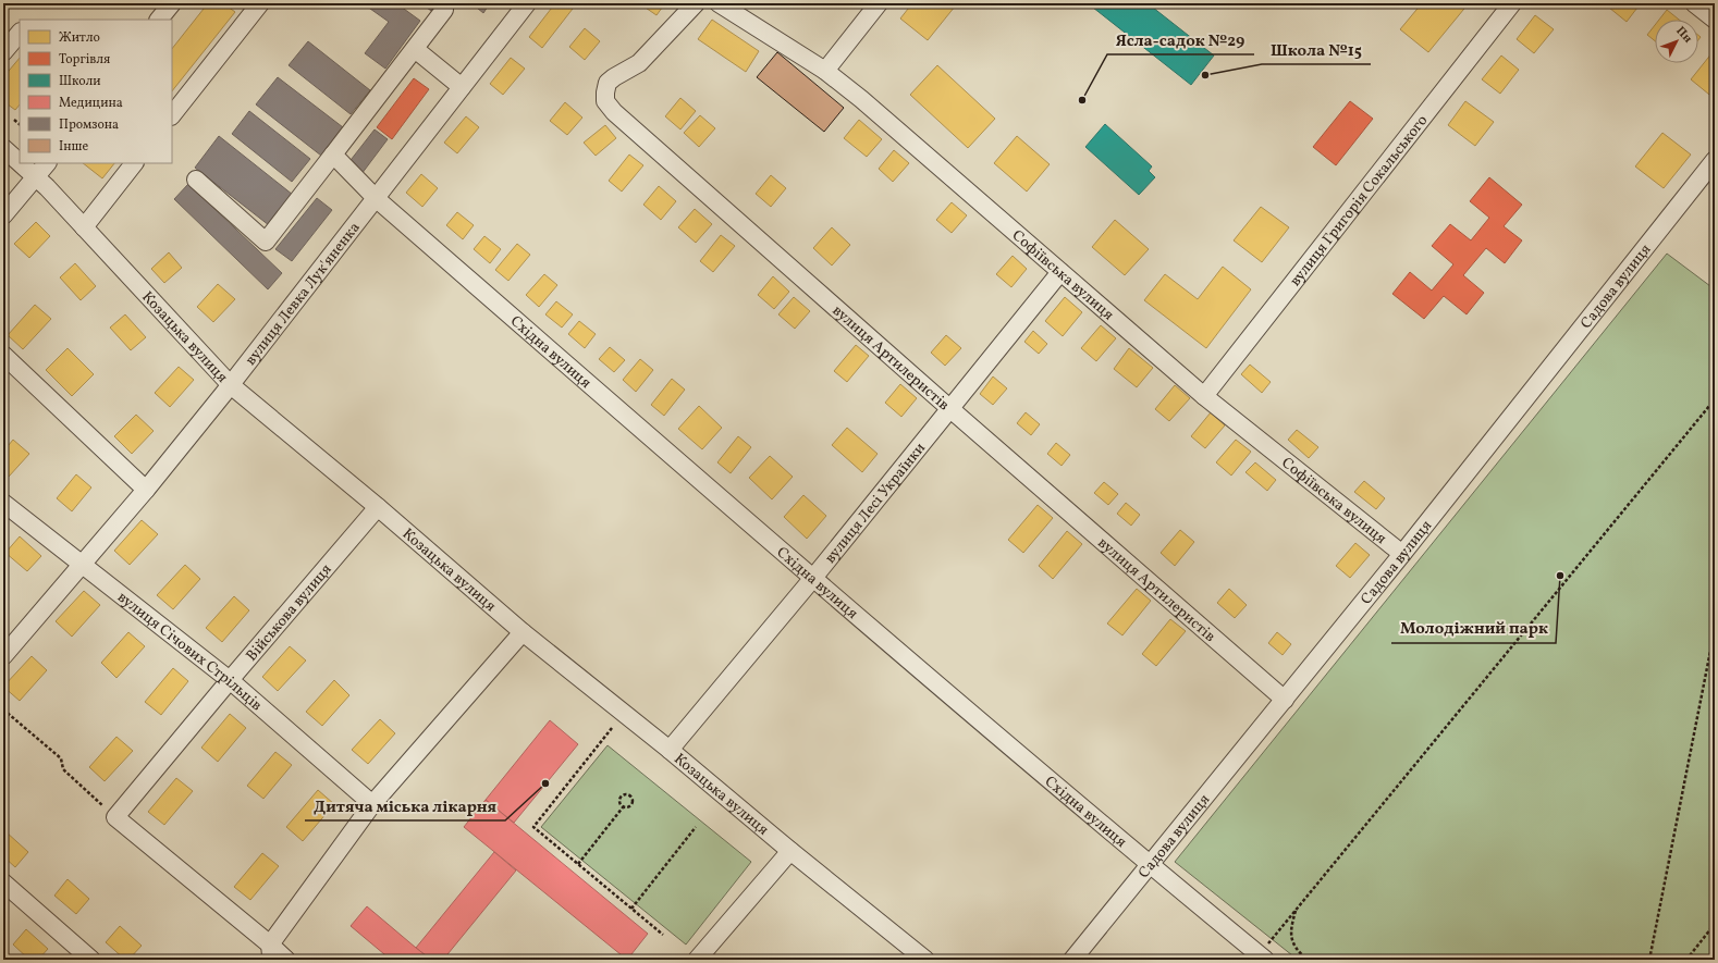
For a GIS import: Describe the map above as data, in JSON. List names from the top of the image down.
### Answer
{
  "streets": {
    "street": [
      "вулиця Григорія Сокальського",
      "Софіївська вулиця",
      "Садова вулиця",
      "вулиця Левка Лук'яненка",
      "Козацька вулиця",
      "Східна вулиця",
      "вулиця Артилеристів",
      "вулиця Лесі Українки",
      "Військова вулиця",
      "вулиця Січових Стрільців"
    ]
  },
  "crossings": [
    ["вулиця Григорія Сокальського", "Софіївська вулиця"],
    ["Софіївська вулиця", "Садова вулиця"],
    ["Софіївська вулиця", "вулиця Лесі Українки"],
    ["Садова вулиця", "Східна вулиця"],
    ["Садова вулиця", "вулиця Артилеристів"],
    ["вулиця Левка Лук'яненка", "Козацька вулиця"],
    ["вулиця Левка Лук'яненка", "Східна вулиця"],
    ["вулиця Левка Лук'яненка", "вулиця Січових Стрільців"],
    ["Козацька вулиця", "вулиця Лесі Українки"],
    ["Козацька вулиця", "Військова вулиця"],
    ["Східна вулиця", "вулиця Лесі Українки"],
    ["вулиця Артилеристів", "вулиця Лесі Українки"],
    ["Військова вулиця", "вулиця Січових Стрільців"]
  ],
  "places": [
    "Школа №15",
    "Ясла-садок №29",
    "Молодіжний парк",
    "Дитяча міська лікарня"
  ],
  "legend": [
    "Житло",
    "Торгівля",
    "Школи",
    "Медицина",
    "Промзона",
    "Інше"
  ],
  "north": "top right"
}
